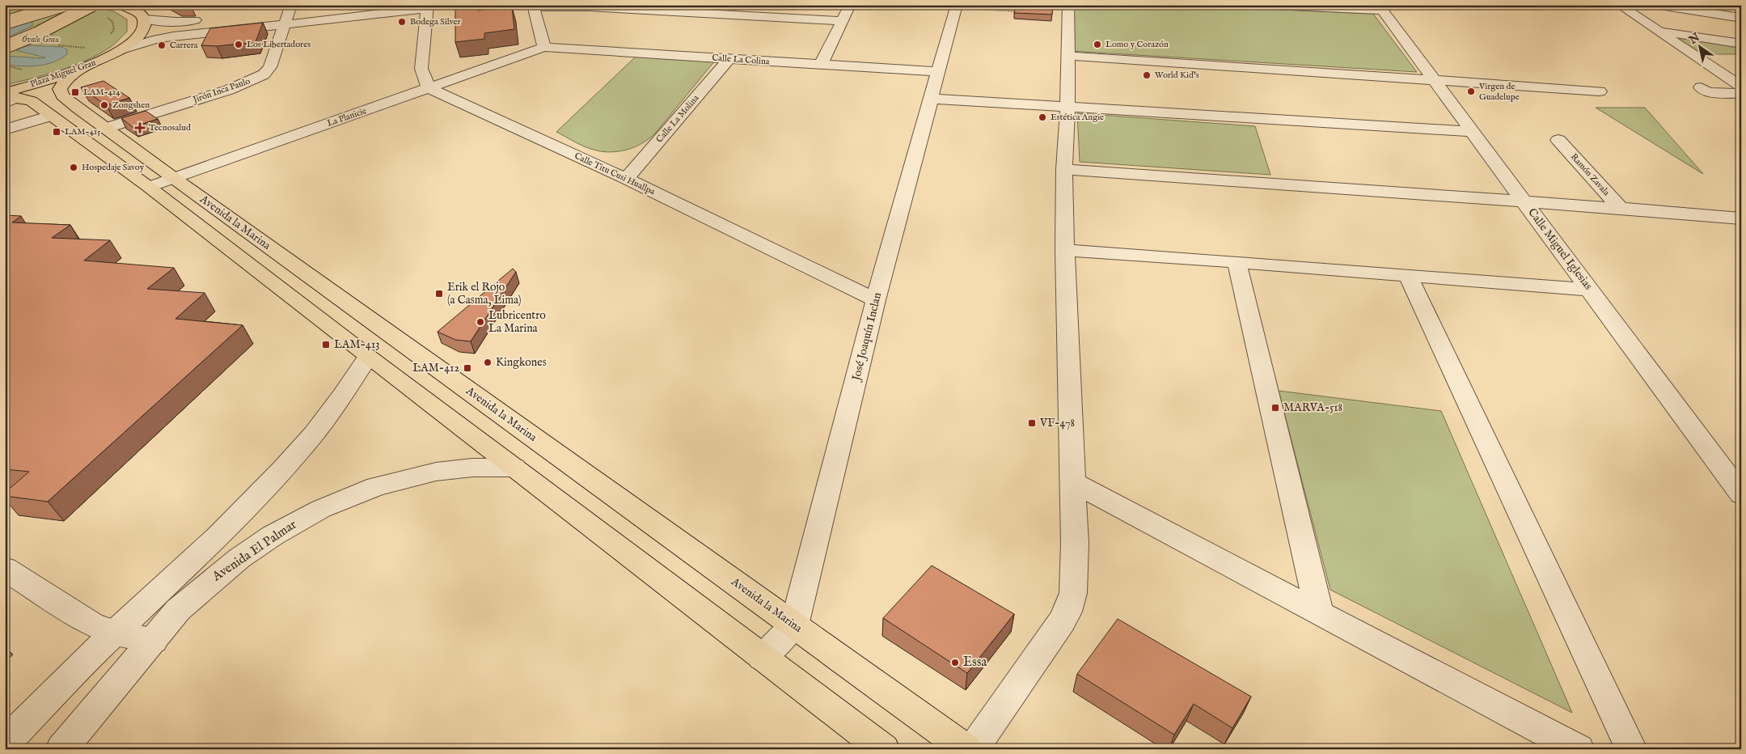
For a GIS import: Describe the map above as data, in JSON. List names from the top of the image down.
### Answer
{
  "streets": {
    "main road": ["Plaza Miguel Grau", "Avenida la Marina"],
    "street": [
      "Calle La Colina",
      "Jirón Inca Paulo",
      "La Planicie",
      "Calle La Molina",
      "Calle Titu Cusi Huallpa",
      "Ramón Zavala",
      "Calle Miguel Iglesias",
      "José Joaquín Inclan",
      "Avenida El Palmar"
    ]
  },
  "crossings": [
    ["Calle La Colina", "La Planicie"],
    ["Calle La Colina", "Calle La Molina"],
    ["Calle La Colina", "José Joaquín Inclan"],
    ["Plaza Miguel Grau", "Avenida la Marina"],
    ["Jirón Inca Paulo", "Avenida la Marina"],
    ["La Planicie", "Calle Titu Cusi Huallpa"],
    ["La Planicie", "Avenida la Marina"],
    ["Calle La Molina", "Calle Titu Cusi Huallpa"],
    ["Calle Titu Cusi Huallpa", "José Joaquín Inclan"],
    ["Avenida la Marina", "José Joaquín Inclan"]
  ],
  "parks": ["Óvalo Grau"],
  "places": {
    "other": [
      "Bodega Silver",
      "Los Libertadores",
      "Lomo y Corazón",
      "Carrera",
      "World Kid's",
      "Virgen de Guadelupe",
      "Zongshen",
      "Estética Angie",
      "Hospedaje Savoy",
      "Lubricentro La Marina",
      "Kingkones",
      "Essa"
    ],
    "transit": [
      "LAM-414",
      "LAM-415",
      "Erik el Rojo (a Casma, Lima)",
      "LAM-413",
      "LAM-412",
      "MARVA-518",
      "VF-478"
    ],
    "health": ["Tecnosalud"]
  },
  "north": "top left"
}
